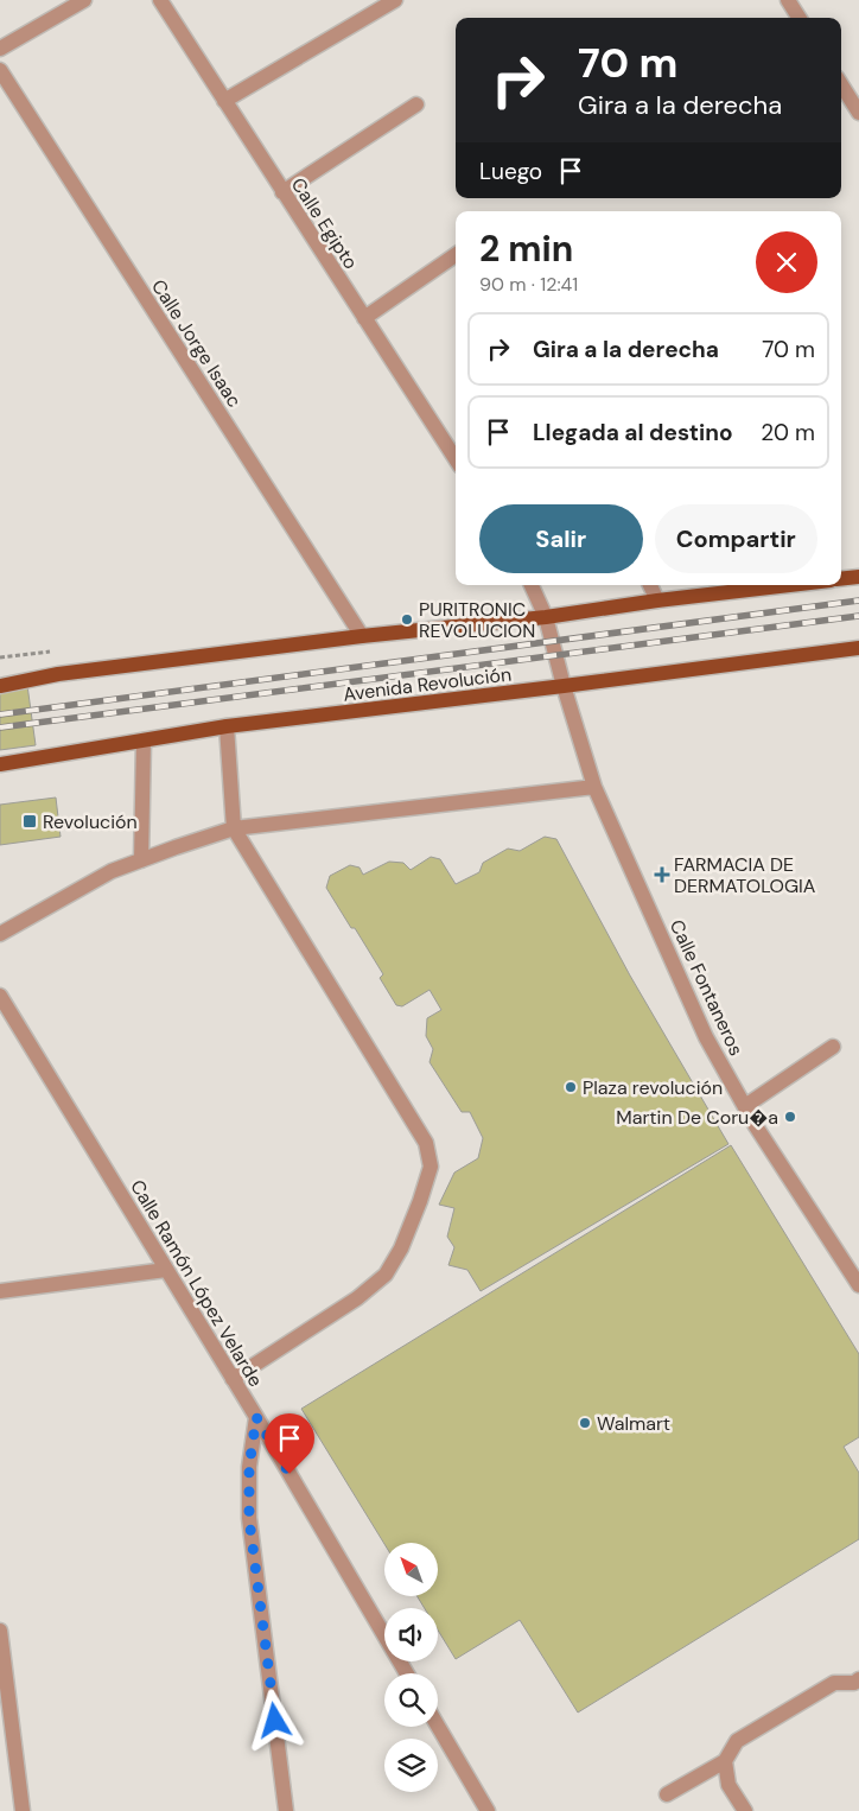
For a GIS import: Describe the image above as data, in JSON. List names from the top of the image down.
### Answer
{
  "streets": {
    "main road": ["Avenida Revolución"],
    "street": [
      "Calle Egipto",
      "Calle Jorge Isaac",
      "Calle Fontaneros",
      "Calle Ramón López Velarde"
    ]
  },
  "crossings": [
    ["Avenida Revolución", "Calle Fontaneros"]
  ],
  "places": {
    "other": [
      "PURITRONIC REVOLUCION",
      "Plaza revolución",
      "Martin De Coru�a",
      "Walmart"
    ],
    "transit": ["Revolución"],
    "health": ["FARMACIA DE DERMATOLOGIA"]
  },
  "north": "top left",
  "page": {
    "turn": ["70 m", "Gira a la derecha"],
    "then": "Luego",
    "heading": ["2 min", "90 m · 12:41"],
    "list": [
      {
        "name": "Gira a la derecha",
        "value": "70 m"
      },
      {
        "name": "Llegada al destino",
        "value": "20 m"
      }
    ],
    "buttons": ["Salir", "Compartir"]
  }
}
